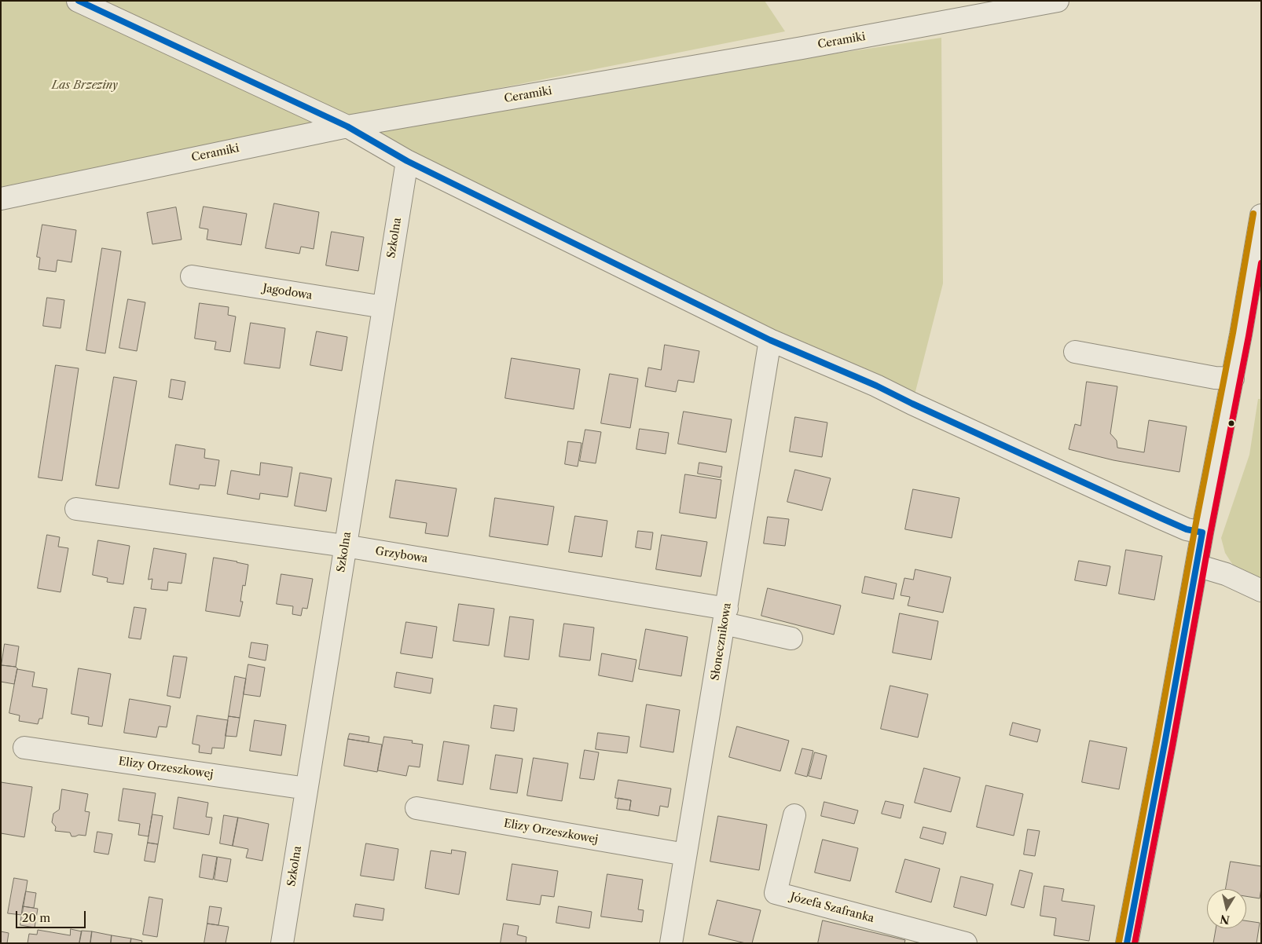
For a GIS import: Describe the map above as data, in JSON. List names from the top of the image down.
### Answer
{
  "streets": {
    "street": [
      "Ceramiki",
      "Szkolna",
      "Jagodowa",
      "Grzybowa",
      "Słonecznikowa",
      "Elizy Orzeszkowej",
      "Józefa Szafranka"
    ]
  },
  "crossings": [
    ["Szkolna", "Jagodowa"],
    ["Szkolna", "Grzybowa"],
    ["Szkolna", "Elizy Orzeszkowej"],
    ["Grzybowa", "Słonecznikowa"],
    ["Słonecznikowa", "Elizy Orzeszkowej"]
  ],
  "parks": ["Las Brzeziny"],
  "scale_bar": "20 m",
  "north": "bottom"
}
